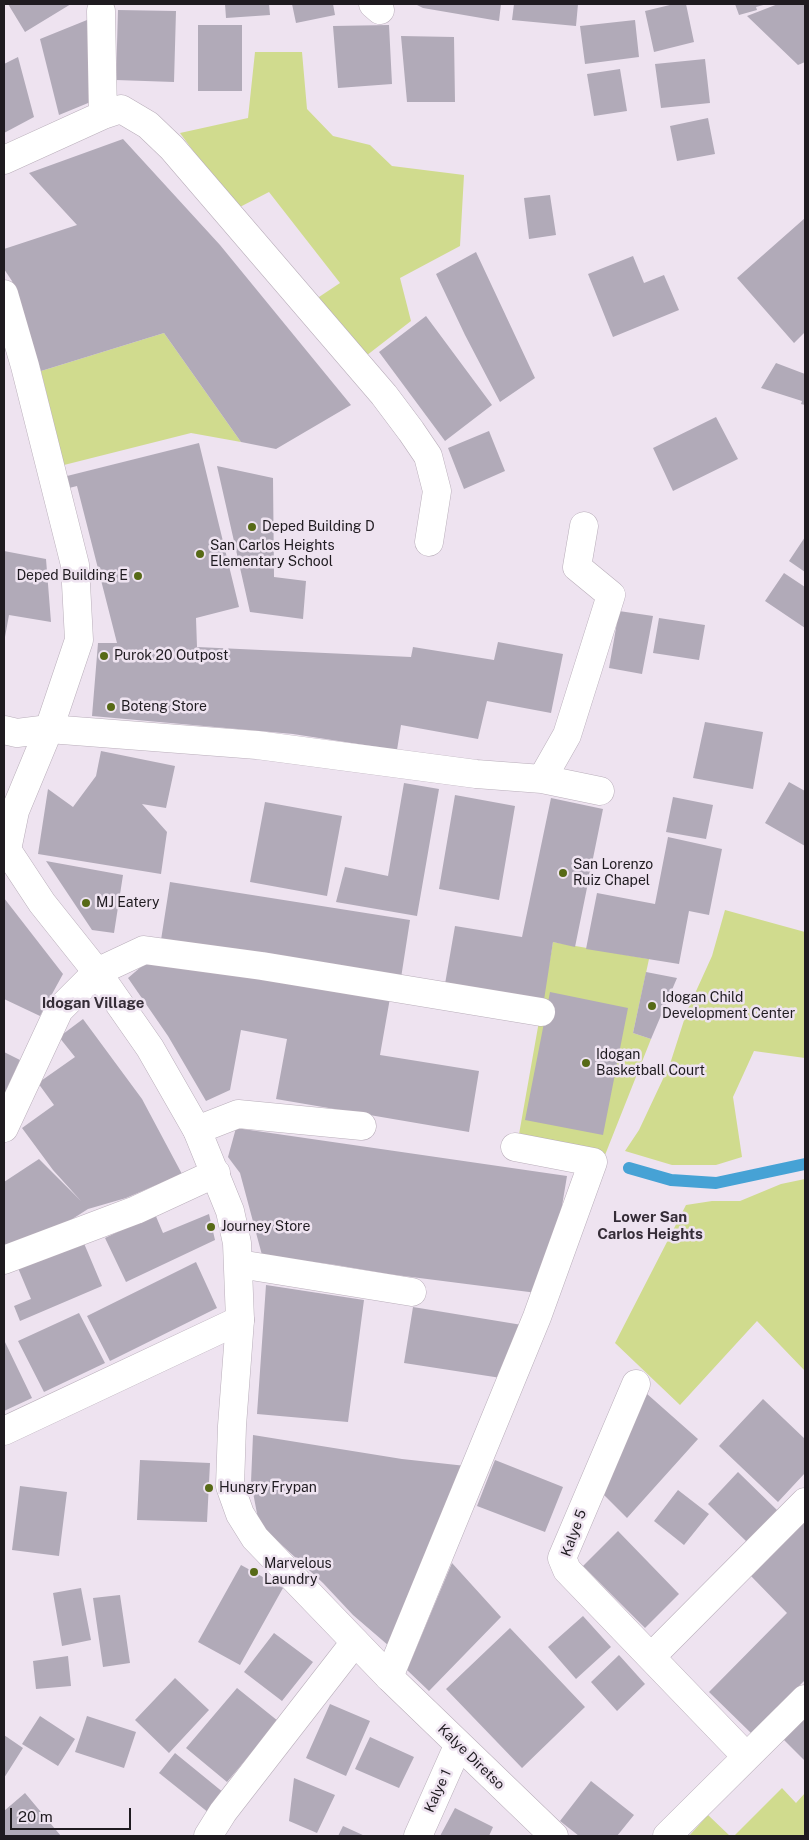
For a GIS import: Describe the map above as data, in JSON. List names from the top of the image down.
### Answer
{
  "streets": {
    "street": ["Kalye 5", "Kalye Diretso", "Kalye 1"]
  },
  "crossings": [
    ["Kalye Diretso", "Kalye 1"]
  ],
  "districts": ["Idogan Village", "Lower San Carlos Heights"],
  "places": [
    "Deped Building D",
    "San Carlos Heights Elementary School",
    "Deped Building E",
    "Purok 20 Outpost",
    "Boteng Store",
    "San Lorenzo Ruiz Chapel",
    "MJ Eatery",
    "Idogan Child Development Center",
    "Idogan Basketball Court",
    "Journey Store",
    "Hungry Frypan",
    "Marvelous Laundry"
  ],
  "scale_bar": "20 m"
}
